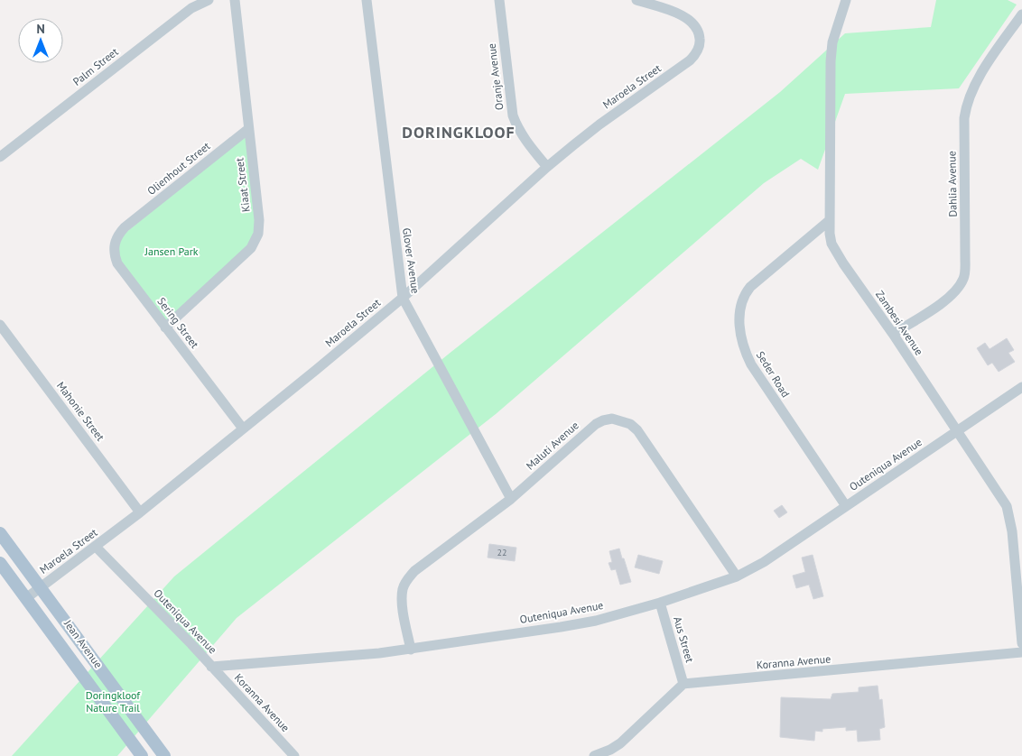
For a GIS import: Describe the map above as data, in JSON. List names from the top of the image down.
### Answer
{
  "streets": {
    "main road": ["Jean Avenue"],
    "street": [
      "Palm Street",
      "Oranje Avenue",
      "Maroela Street",
      "Olienhout Street",
      "Dahlia Avenue",
      "Kiaat Street",
      "Glover Avenue",
      "Sering Street",
      "Zambesi Avenue",
      "Seder Road",
      "Mahonie Street",
      "Maluti Avenue",
      "Outeniqua Avenue",
      "Aus Street",
      "Koranna Avenue"
    ]
  },
  "crossings": [
    ["Oranje Avenue", "Maroela Street"],
    ["Maroela Street", "Glover Avenue"],
    ["Maroela Street", "Sering Street"],
    ["Maroela Street", "Mahonie Street"],
    ["Maroela Street", "Outeniqua Avenue"],
    ["Maroela Street", "Jean Avenue"],
    ["Olienhout Street", "Kiaat Street"],
    ["Olienhout Street", "Sering Street"],
    ["Dahlia Avenue", "Zambesi Avenue"],
    ["Kiaat Street", "Sering Street"],
    ["Glover Avenue", "Maluti Avenue"],
    ["Zambesi Avenue", "Seder Road"],
    ["Zambesi Avenue", "Outeniqua Avenue"],
    ["Seder Road", "Outeniqua Avenue"],
    ["Maluti Avenue", "Outeniqua Avenue"],
    ["Outeniqua Avenue", "Aus Street"],
    ["Outeniqua Avenue", "Koranna Avenue"],
    ["Aus Street", "Koranna Avenue"]
  ],
  "districts": ["DORINGKLOOF"],
  "parks": ["Jansen Park", "Doringkloof Nature Trail"],
  "house_numbers": ["22"],
  "north": "top"
}
